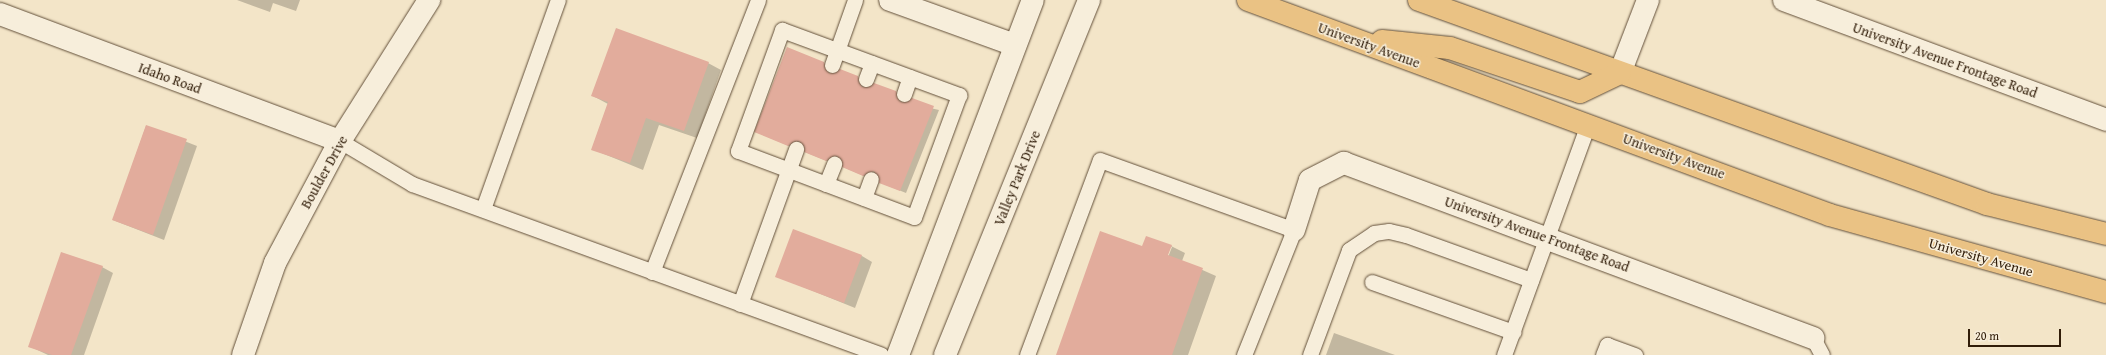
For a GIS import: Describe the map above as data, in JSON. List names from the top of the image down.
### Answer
{
  "streets": {
    "main road": ["University Avenue"],
    "street": [
      "University Avenue Frontage Road",
      "Idaho Road",
      "Boulder Drive",
      "Valley Park Drive"
    ]
  },
  "crossings": [
    ["Idaho Road", "Boulder Drive"]
  ],
  "scale_bar": "20 m"
}
